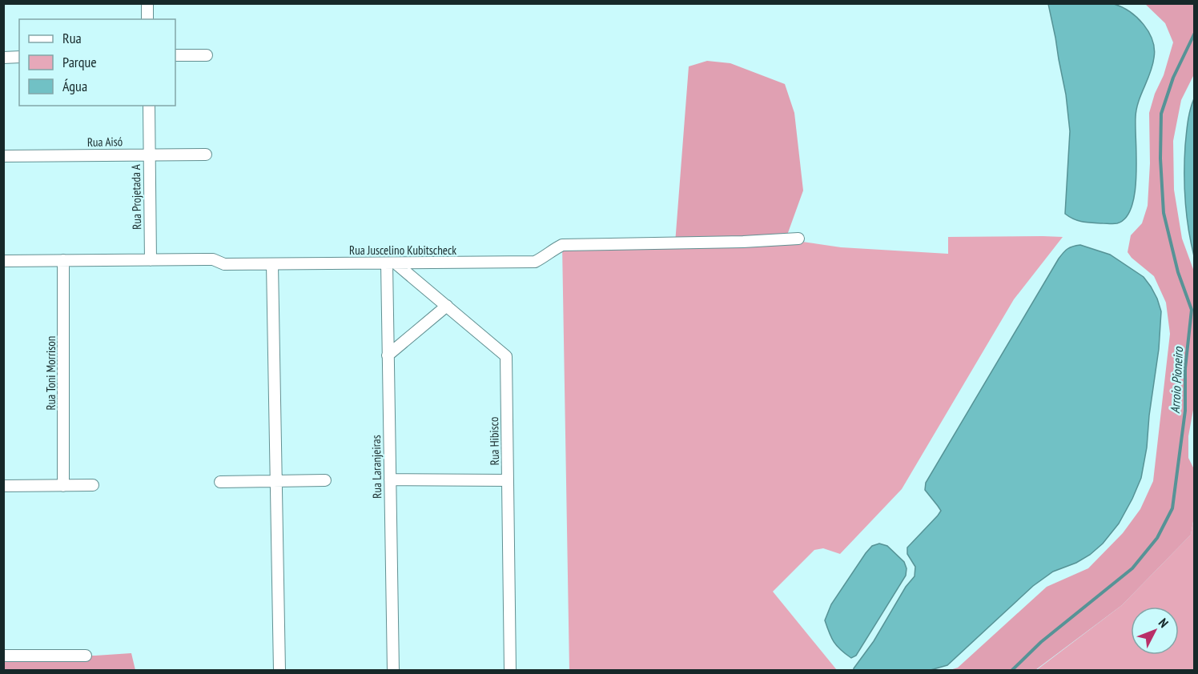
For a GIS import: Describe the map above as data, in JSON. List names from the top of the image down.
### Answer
{
  "streets": {
    "street": [
      "Rua Aisó",
      "Rua Projetada A",
      "Rua Juscelino Kubitscheck",
      "Rua Toni Morrison",
      "Rua Hibisco",
      "Rua Laranjeiras"
    ]
  },
  "crossings": [
    ["Rua Aisó", "Rua Projetada A"],
    ["Rua Projetada A", "Rua Juscelino Kubitscheck"],
    ["Rua Juscelino Kubitscheck", "Rua Toni Morrison"],
    ["Rua Juscelino Kubitscheck", "Rua Hibisco"],
    ["Rua Juscelino Kubitscheck", "Rua Laranjeiras"],
    ["Rua Hibisco", "Rua Laranjeiras"]
  ],
  "water": ["Arroio Pioneiro"],
  "legend": ["Rua", "Parque", "Água"],
  "north": "top right"
}
